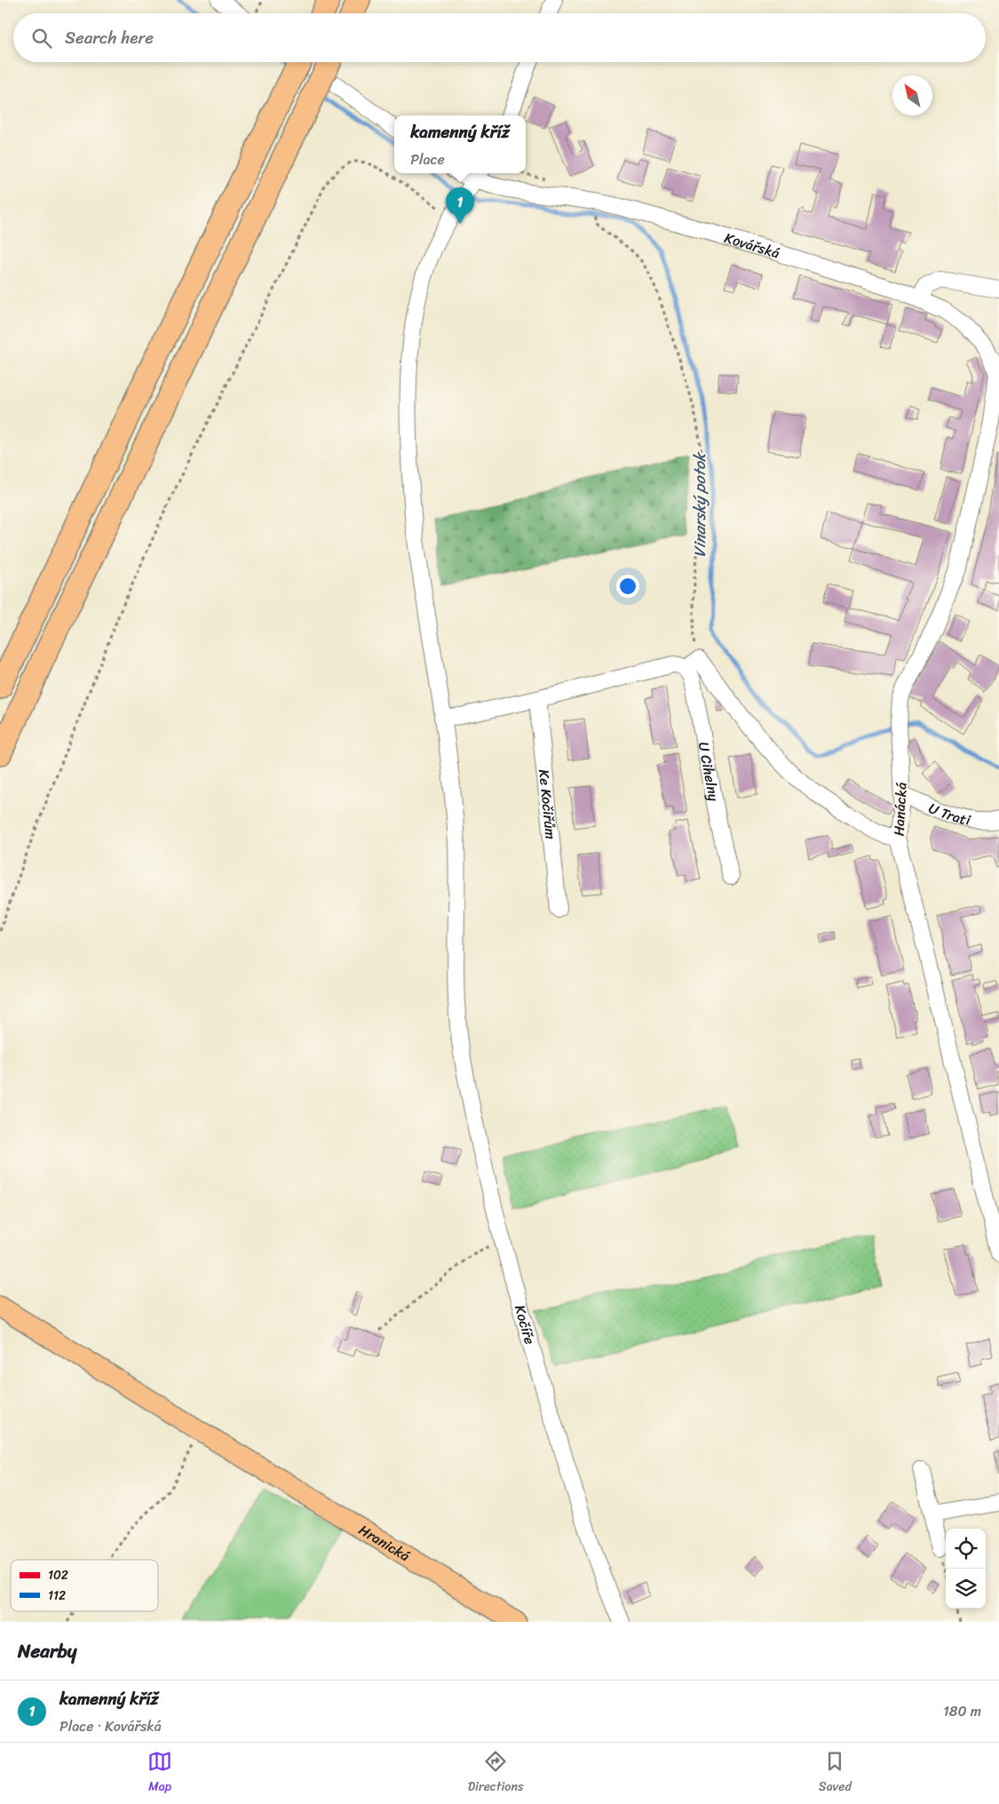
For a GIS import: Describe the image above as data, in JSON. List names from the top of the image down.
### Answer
{
  "streets": {
    "main road": ["Hranická"],
    "street": [
      "Kovářská",
      "U Cihelny",
      "Ke Kočiřům",
      "Hanácká",
      "U Trati",
      "Kočíře"
    ]
  },
  "crossings": [
    ["Kovářská", "Hanácká"],
    ["Kovářská", "Kočíře"],
    ["Hanácká", "U Trati"]
  ],
  "water": ["Vinarský potok"],
  "legend": ["102", "112"],
  "north": "top left",
  "page": {
    "search": "Search here",
    "popup": ["kamenný kříž", "Place"],
    "pins": "1",
    "heading": "Nearby",
    "list": [
      {
        "mark": "1",
        "name": "kamenný kříž",
        "note": "Place · Kovářská",
        "value": "180 m"
      }
    ],
    "nav": ["Map", "Directions", "Saved"]
  }
}
